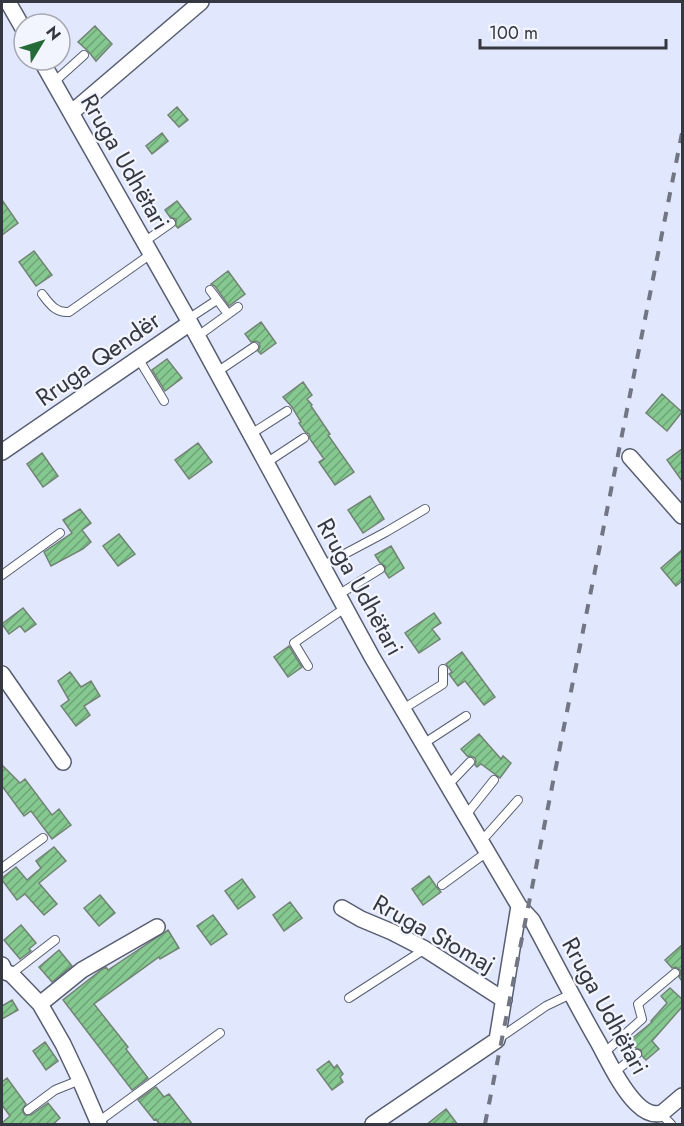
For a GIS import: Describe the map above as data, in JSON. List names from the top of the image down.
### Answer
{
  "streets": {
    "street": ["Rruga Udhëtari", "Rruga Qendër", "Rruga Stomaj"]
  },
  "crossings": [
    ["Rruga Udhëtari", "Rruga Qendër"],
    ["Rruga Udhëtari", "Rruga Stomaj"]
  ],
  "scale_bar": "100 m",
  "north": "top right"
}
